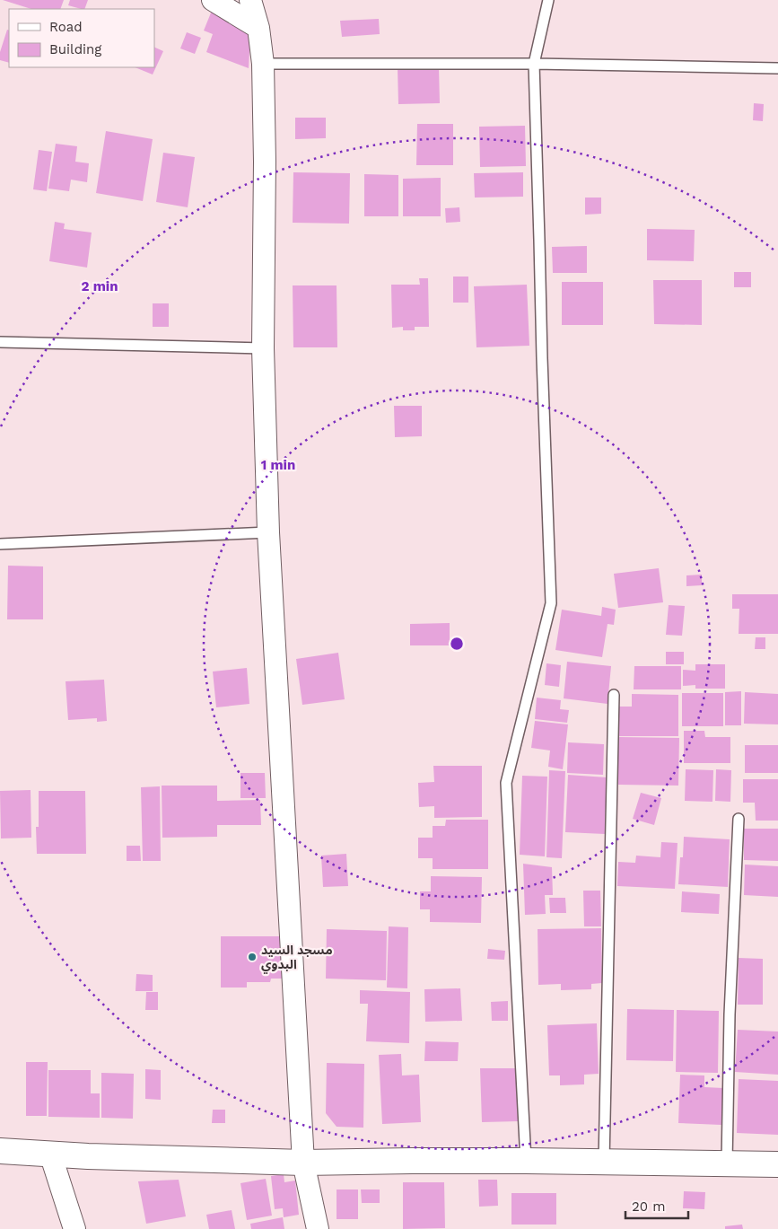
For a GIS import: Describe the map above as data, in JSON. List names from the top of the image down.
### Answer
{
  "places": ["مسجد السيد البدوي"],
  "legend": ["Road", "Building"],
  "scale_bar": "20 m",
  "rings": ["2 min", "1 min"]
}
